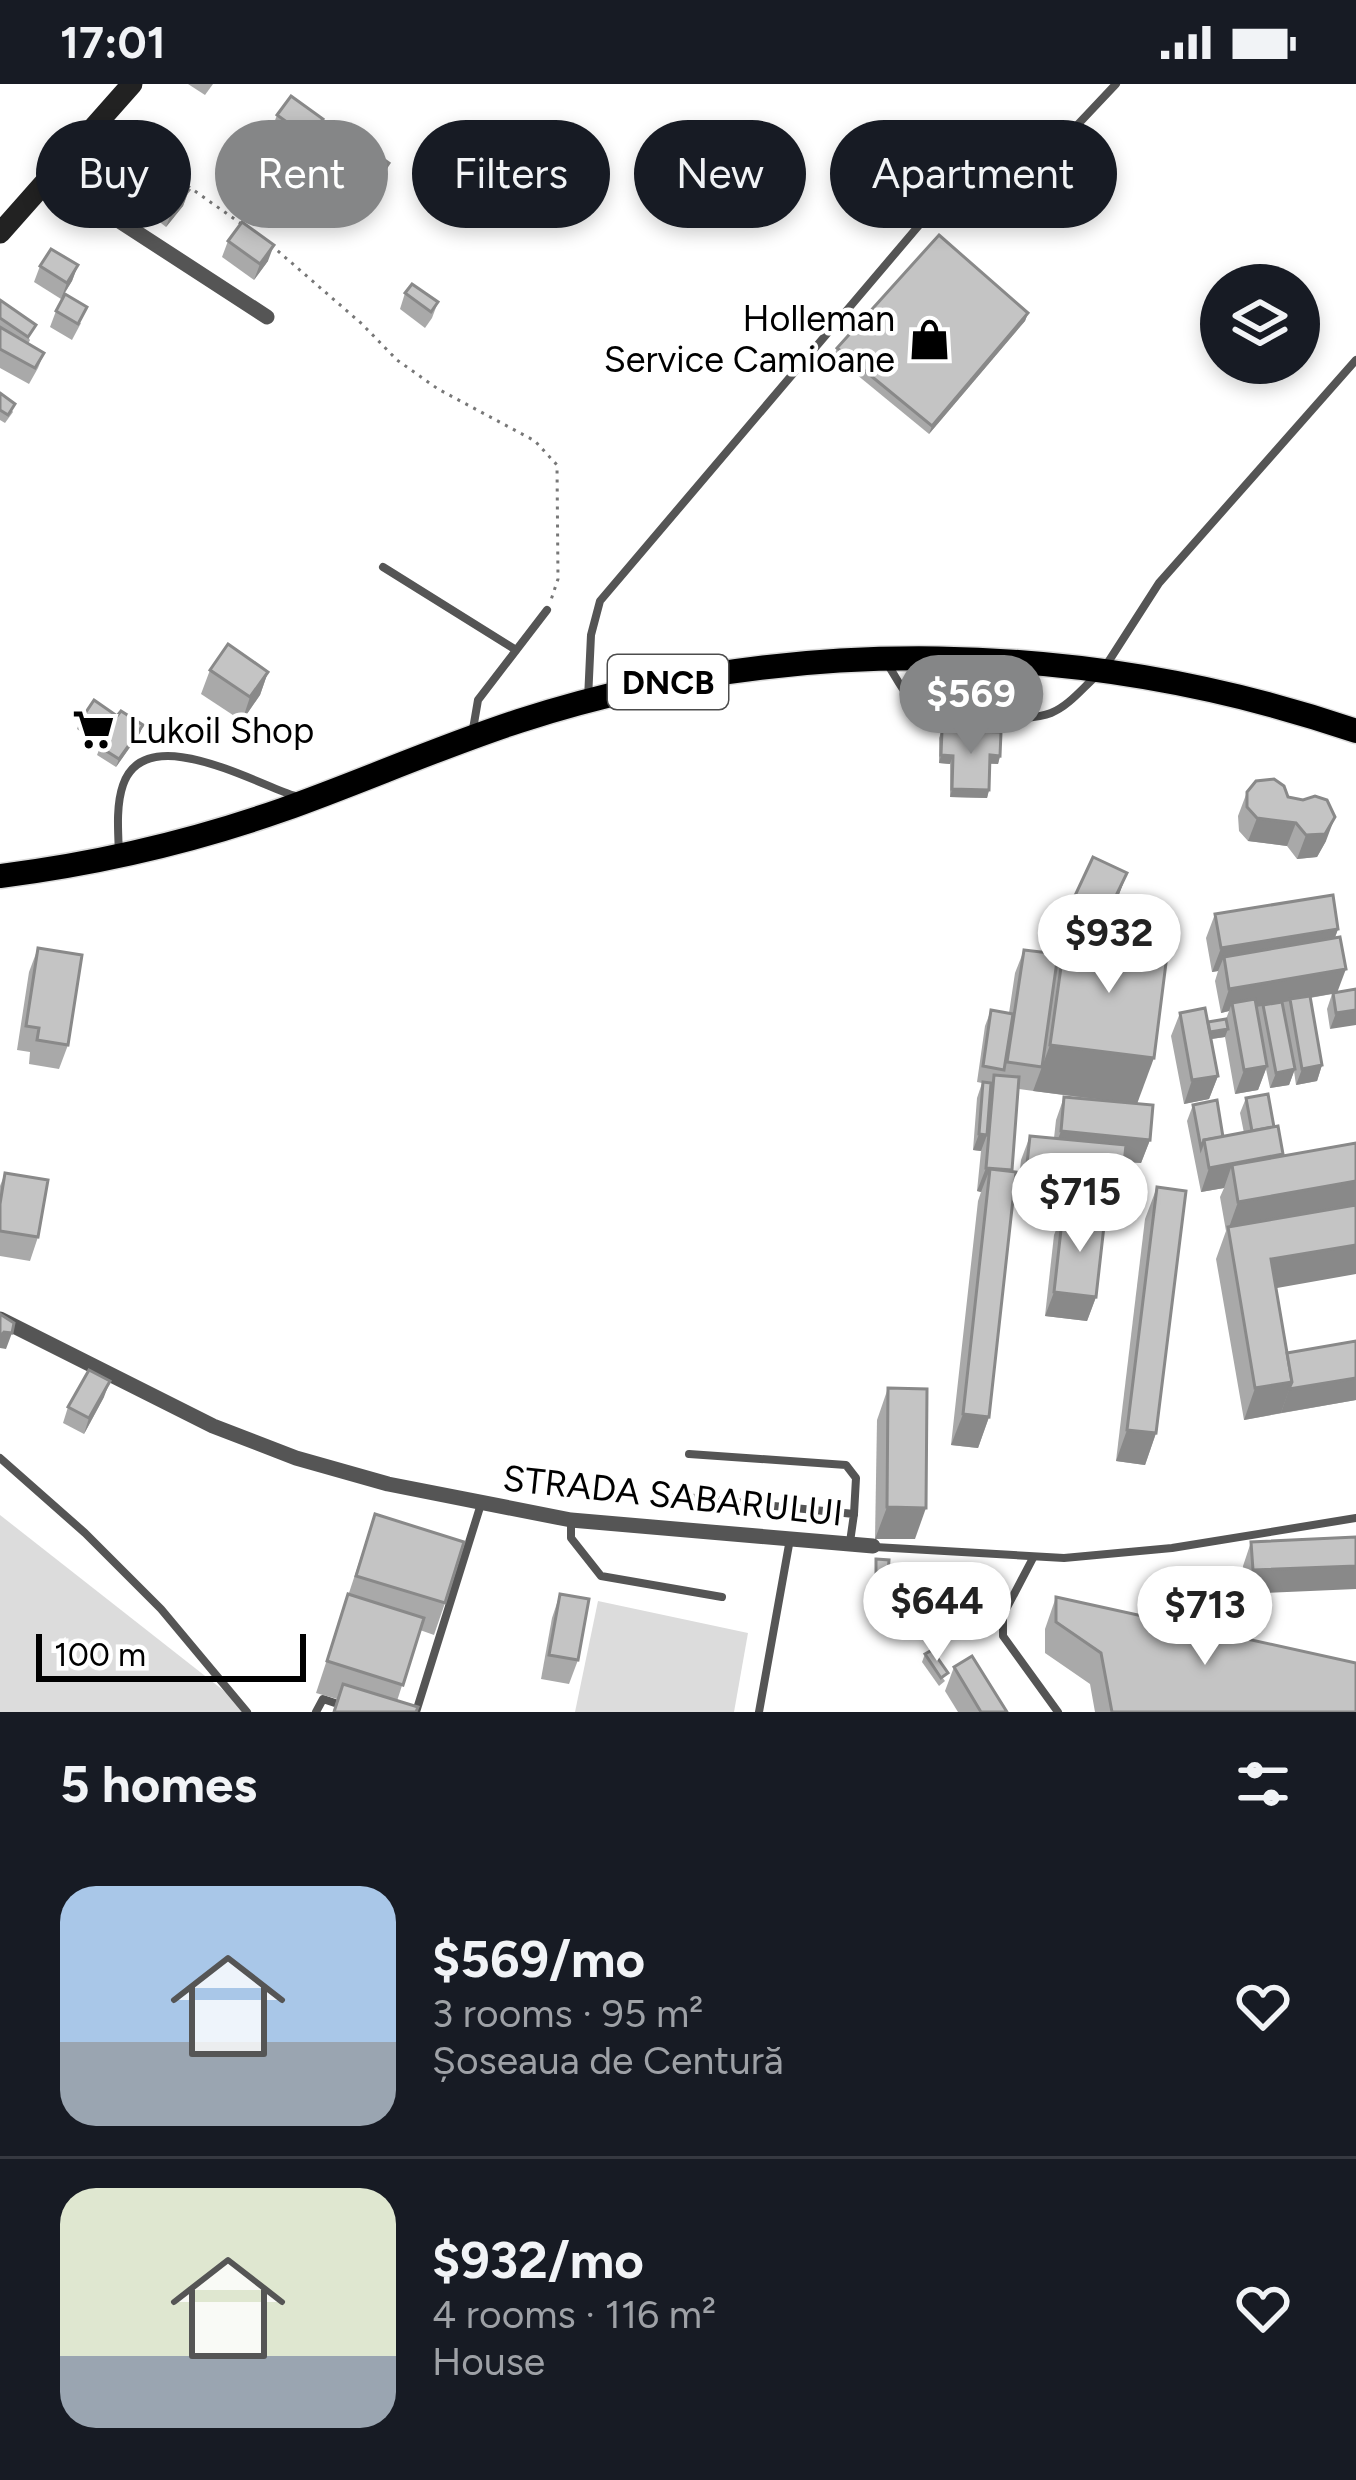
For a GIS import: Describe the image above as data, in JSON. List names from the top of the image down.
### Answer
{
  "streets": {
    "main road": ["DNCB"],
    "street": ["STRADA SABARULUI"]
  },
  "places": {
    "shop": ["Holleman Service Camioane"],
    "supermarket": ["Lukoil Shop"]
  },
  "scale_bar": "100 m",
  "page": {
    "status": "17:01",
    "chip": [
      "Buy",
      "Rent",
      "Filters",
      "New",
      "Apartment"
    ],
    "price": [
      "$569",
      "$932",
      "$715",
      "$644",
      "$713"
    ],
    "scale": "100 m",
    "heading": "5 homes",
    "list": [
      {
        "name": "$569/mo",
        "note": "3 rooms · 95 m² · Șoseaua de Centură"
      },
      {
        "name": "$932/mo",
        "note": "4 rooms · 116 m² · House"
      }
    ]
  }
}
